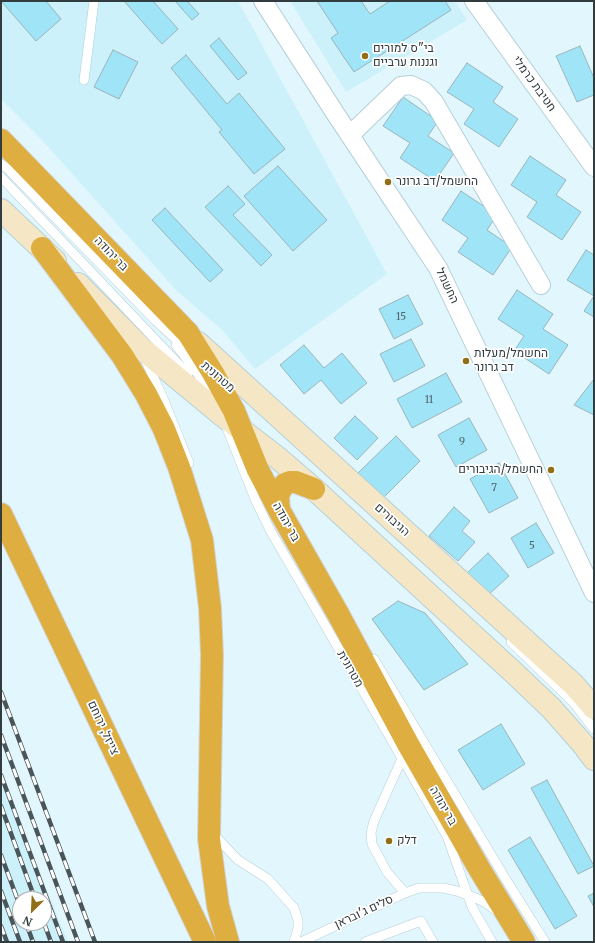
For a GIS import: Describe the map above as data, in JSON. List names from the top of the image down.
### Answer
{
  "streets": {
    "highway": ["בר יהודה", "צייזל, ירוחם"],
    "street": ["חטיבת כרמלי", "החשמל", "הגיבורים"],
    "lane": ["מטרונית", "סלים ג'ובראן"]
  },
  "crossings": [
    ["בר יהודה", "מטרונית"],
    ["בר יהודה", "הגיבורים"],
    ["בר יהודה", "סלים ג'ובראן"],
    ["מטרונית", "סלים ג'ובראן"]
  ],
  "places": [
    "בי\"ס למורים וגננות ערביים",
    "החשמל/דב גרונר",
    "החשמל/מעלות דב גרונר",
    "החשמל/הגיבורים",
    "דלק"
  ],
  "house_numbers": [
    "15",
    "11",
    "9",
    "7",
    "5"
  ],
  "north": "bottom left"
}
